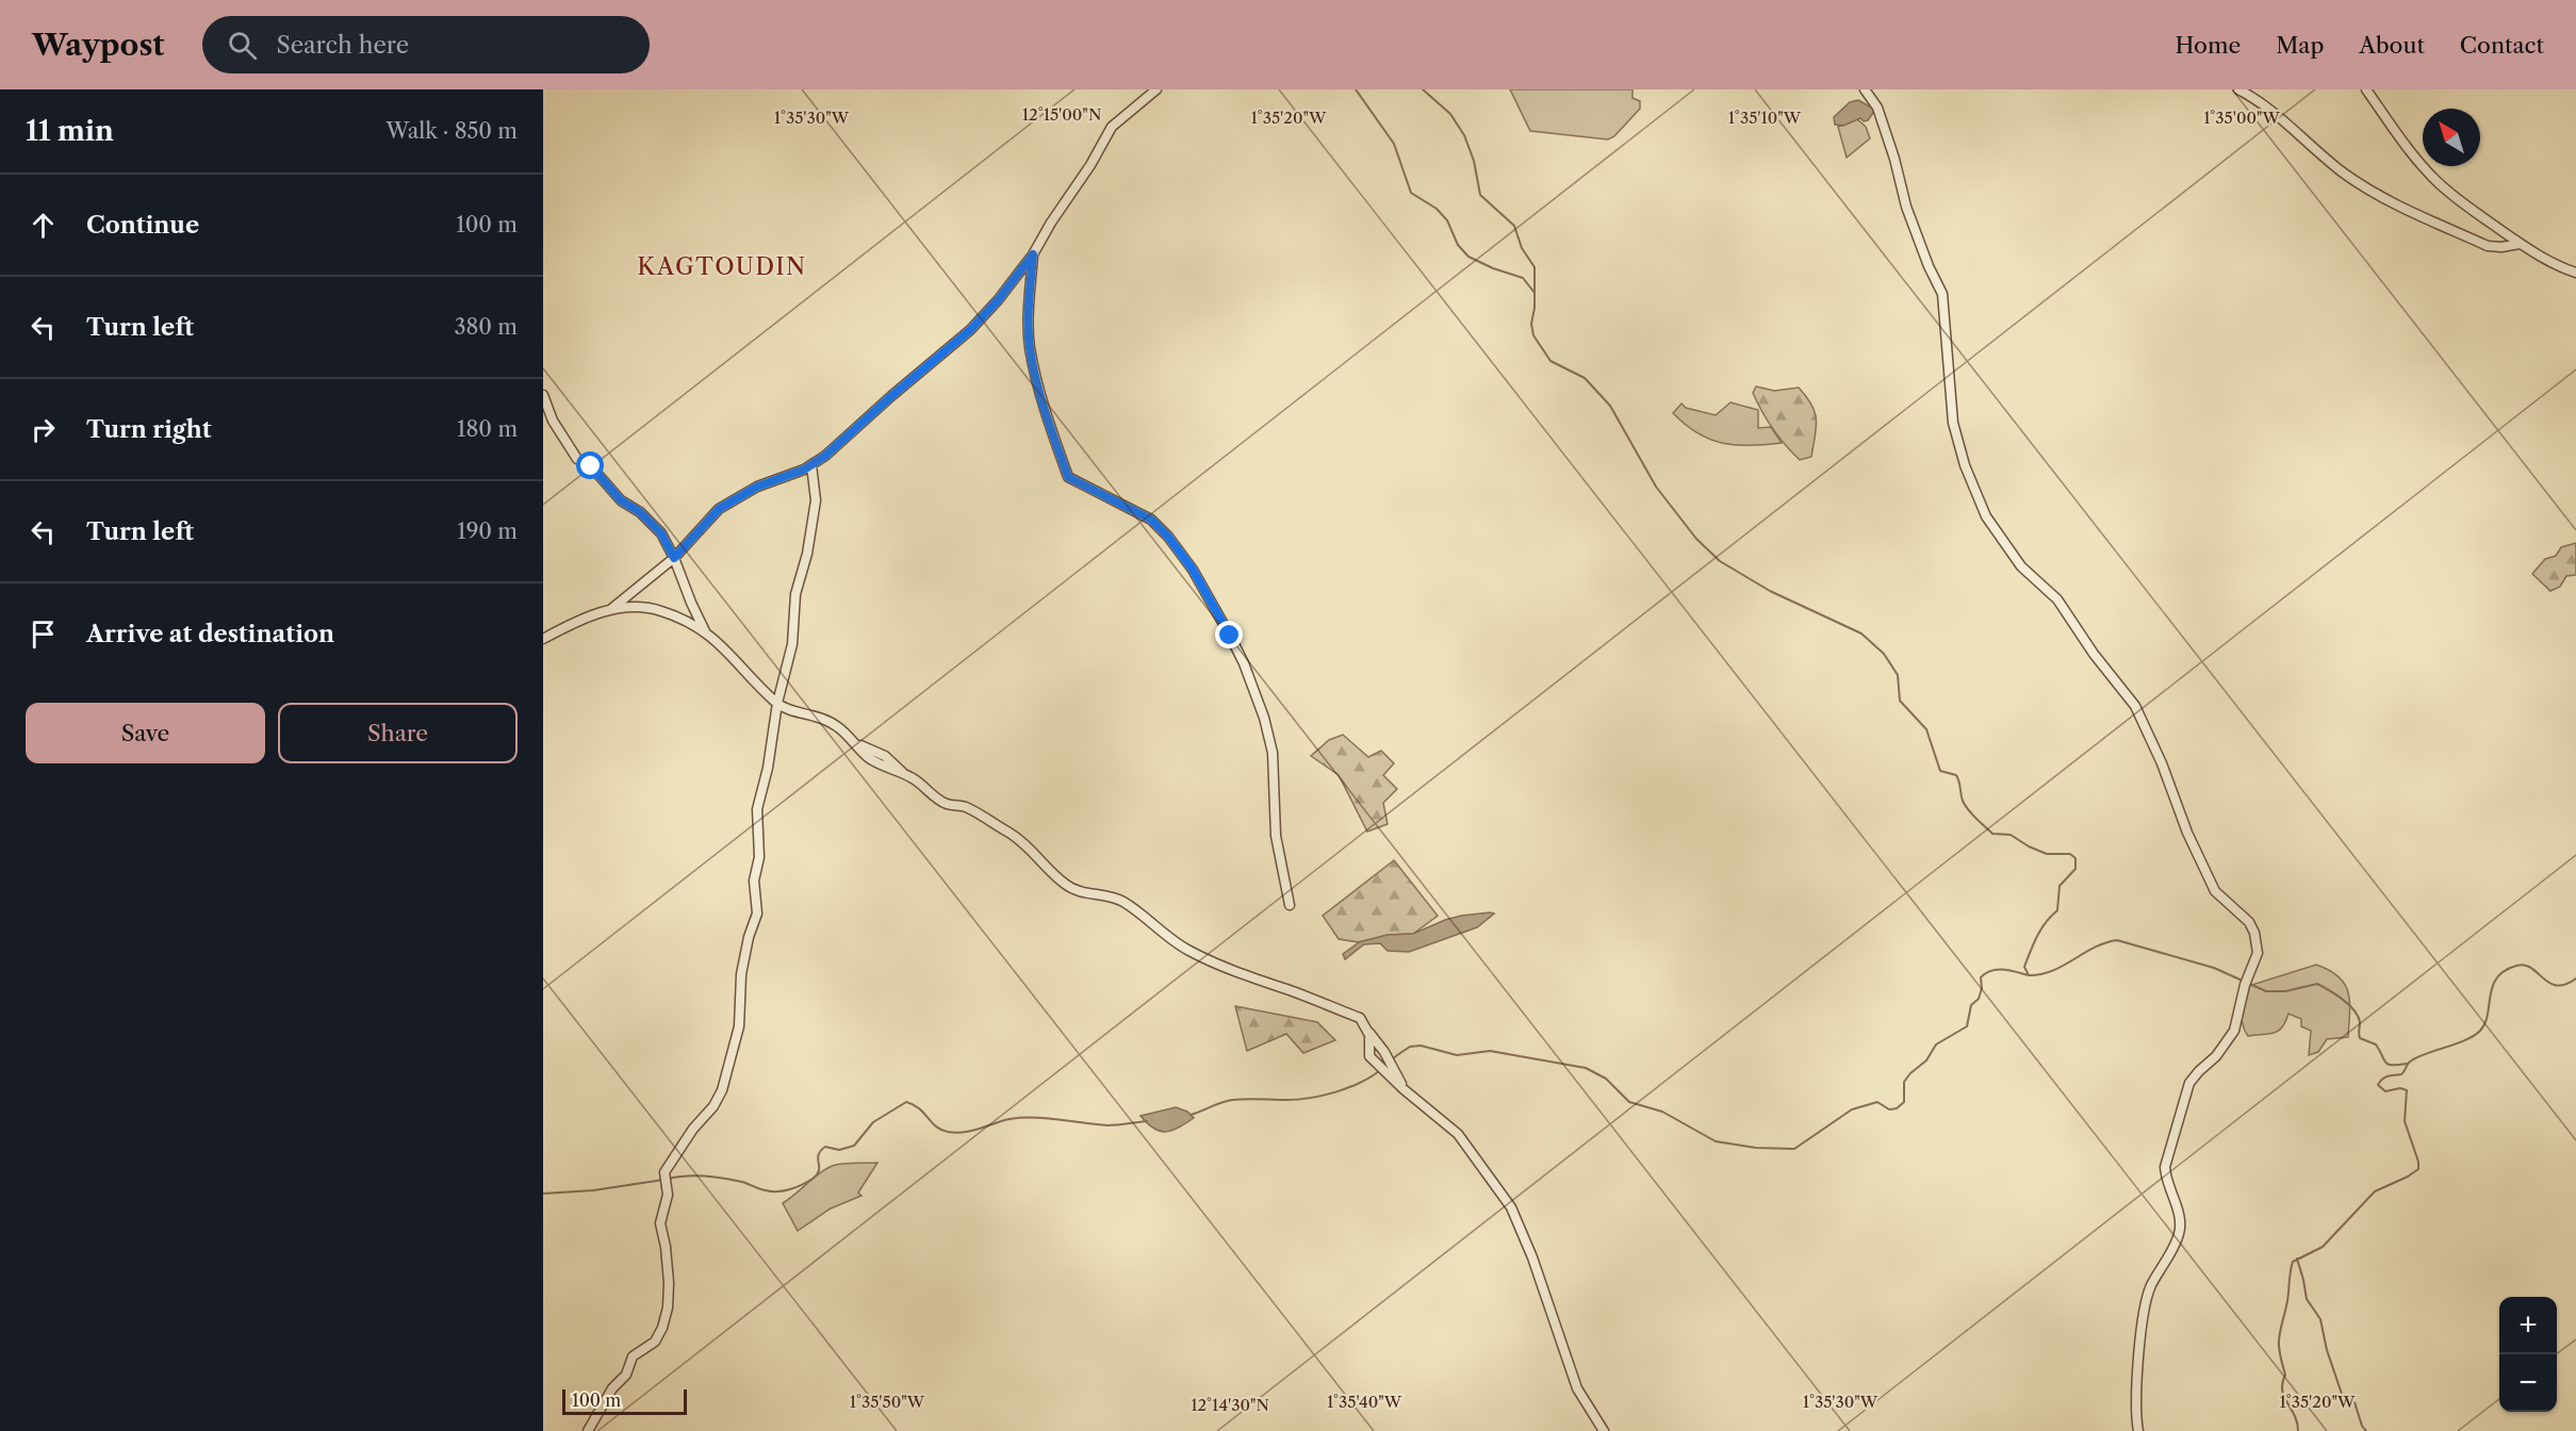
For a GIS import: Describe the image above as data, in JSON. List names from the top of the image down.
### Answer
{
  "districts": ["KAGTOUDIN"],
  "scale_bar": "100 m",
  "north": "top left",
  "page": {
    "header": "Waypost",
    "search": "Search here",
    "nav": [
      "Home",
      "Map",
      "About",
      "Contact"
    ],
    "heading": ["11 min", "Walk · 850 m"],
    "list": [
      ["Continue", "100 m"],
      ["Turn left", "380 m"],
      ["Turn right", "180 m"],
      ["Turn left", "190 m"],
      "Arrive at destination"
    ],
    "buttons": ["Save", "Share"],
    "map_buttons": ["+", "−"],
    "scale": "100 m"
  },
  "coordinates": [
    "12°15'00\"N",
    "1°35'30\"W",
    "1°35'20\"W",
    "1°35'10\"W",
    "1°35'00\"W",
    "1°35'50\"W",
    "1°35'40\"W",
    "12°14'30\"N"
  ]
}
